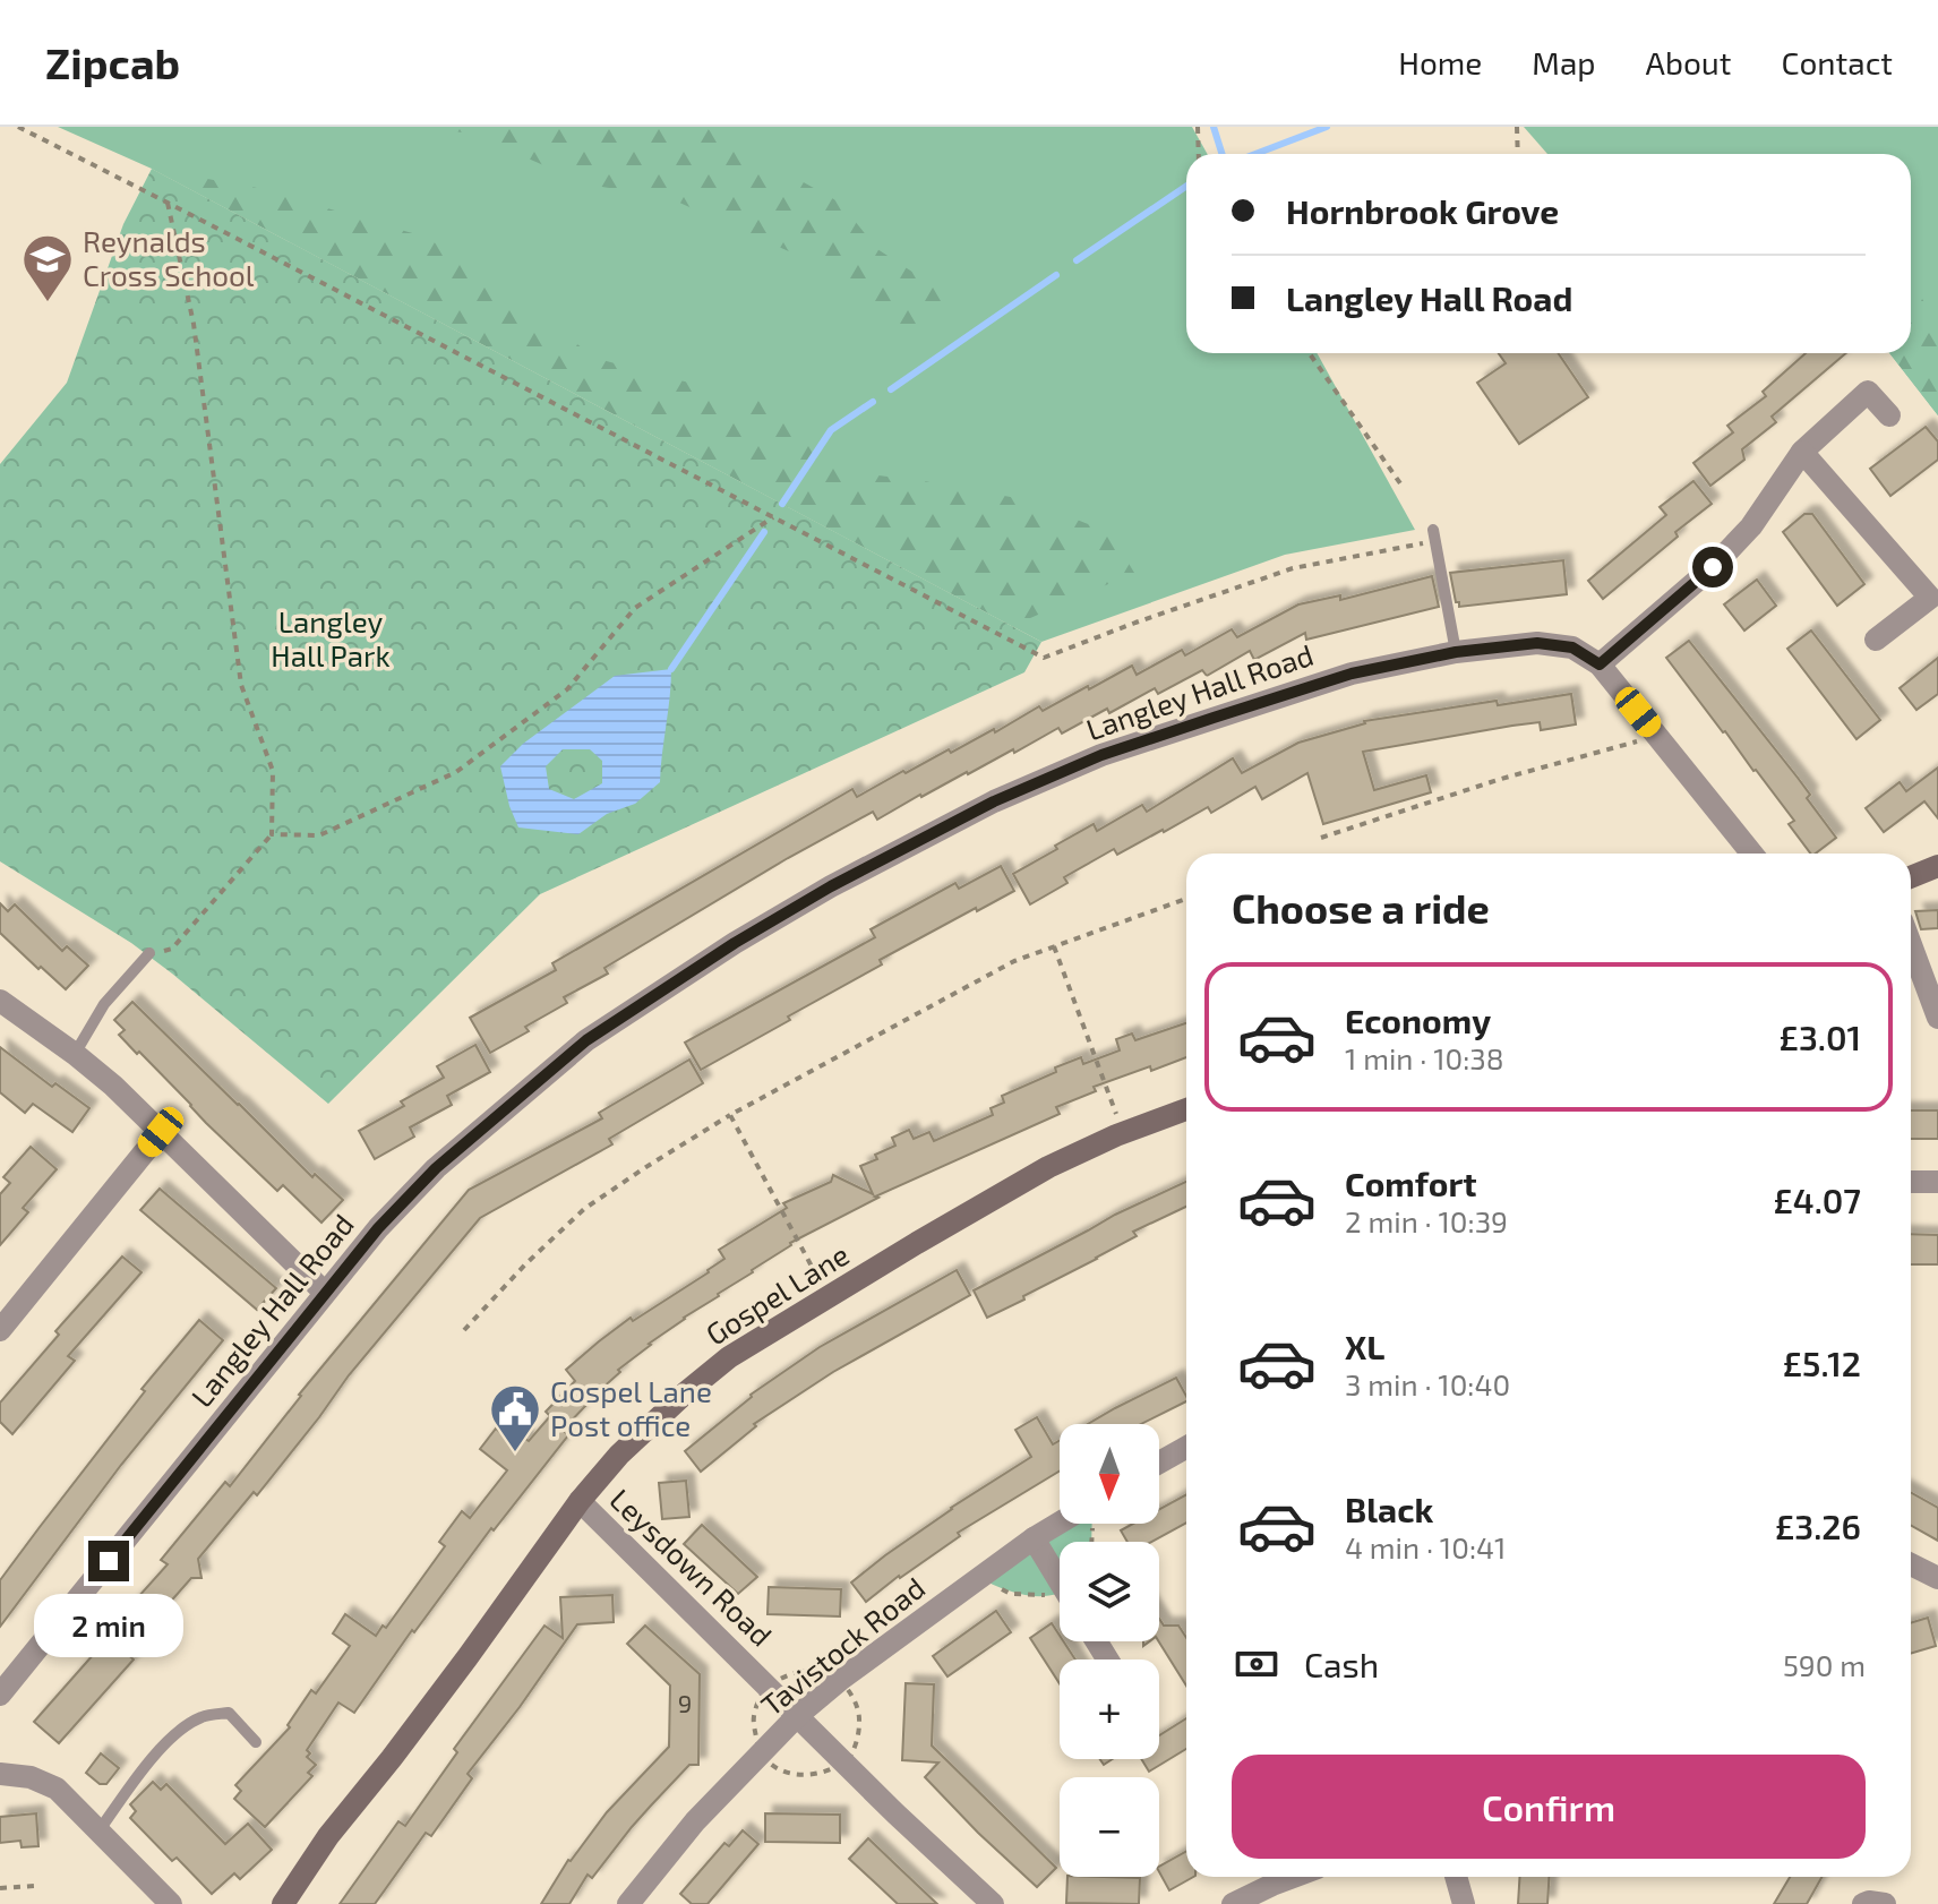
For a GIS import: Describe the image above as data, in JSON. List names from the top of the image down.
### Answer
{
  "streets": {
    "street": [
      "Langley Hall Road",
      "Gospel Lane",
      "Leysdown Road",
      "Tavistock Road"
    ]
  },
  "crossings": [
    ["Gospel Lane", "Leysdown Road"],
    ["Leysdown Road", "Tavistock Road"]
  ],
  "parks": ["Langley Hall Park"],
  "places": {
    "school or university": ["Reynalds Cross School"],
    "public building": ["Gospel Lane Post office"]
  },
  "house_numbers": ["9"],
  "north": "bottom",
  "page": {
    "header": "Zipcab",
    "nav": [
      "Home",
      "Map",
      "About",
      "Contact"
    ],
    "banner": ["Hornbrook Grove", "Langley Hall Road"],
    "heading": "Choose a ride",
    "list": [
      {
        "name": "Economy",
        "note": "1 min · 10:38",
        "value": "£3.01"
      },
      {
        "name": "Comfort",
        "note": "2 min · 10:39",
        "value": "£4.07"
      },
      {
        "name": "XL",
        "note": "3 min · 10:40",
        "value": "£5.12"
      },
      {
        "name": "Black",
        "note": "4 min · 10:41",
        "value": "£3.26"
      }
    ],
    "map_buttons": ["+", "−"],
    "bubble": "2 min",
    "pay": ["Cash", "590 m"],
    "buttons": "Confirm"
  }
}
